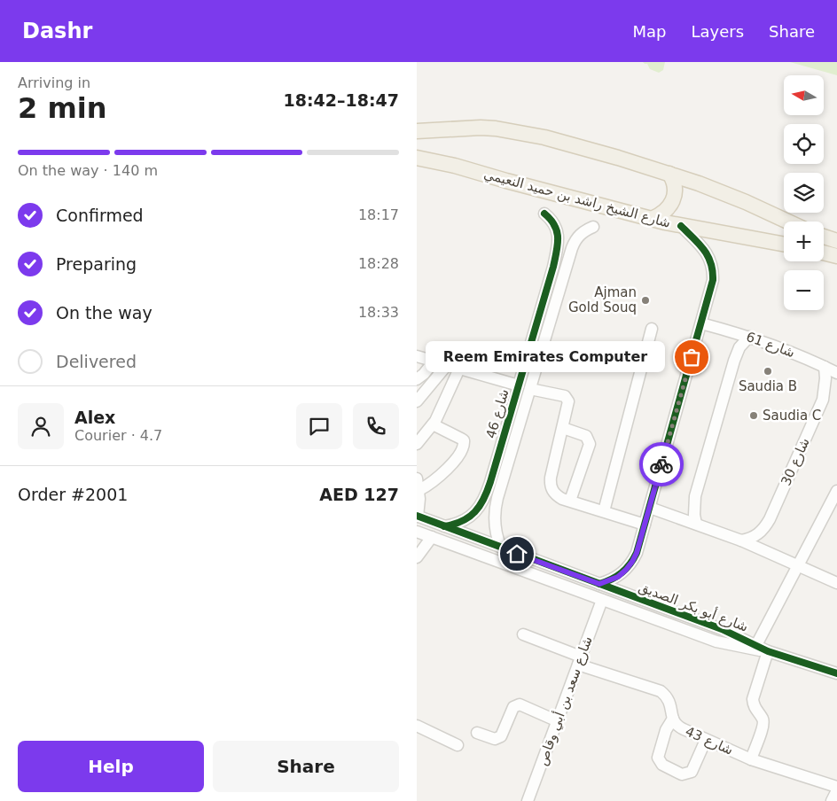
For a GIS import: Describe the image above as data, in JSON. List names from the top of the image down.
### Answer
{
  "streets": {
    "main road": ["شارع الشيخ راشد بن حميد النعيمي"],
    "street": [
      "شارع 61",
      "شارع 46",
      "شارع 30",
      "شارع أبو بكر الصديق",
      "شارع سعد بن أبي وقاص",
      "شارع 43"
    ]
  },
  "crossings": [
    ["شارع 61", "شارع 30"],
    ["شارع 46", "شارع أبو بكر الصديق"],
    ["شارع أبو بكر الصديق", "شارع سعد بن أبي وقاص"],
    ["شارع سعد بن أبي وقاص", "شارع 43"]
  ],
  "places": [
    "Ajman Gold Souq",
    "Reem Emirates Computer",
    "Saudia B",
    "Saudia C"
  ],
  "north": "left",
  "page": {
    "header": "Dashr",
    "nav": ["Map", "Layers", "Share"],
    "heading": ["2 min", "Arriving in", "18:42–18:47"],
    "panel": [
      "Alex",
      "Courier · 4.7",
      "Order #2001",
      "AED 127"
    ],
    "map_buttons": ["+", "−"],
    "bar": "On the way · 140 m",
    "list": [
      ["Confirmed", "18:17"],
      ["Preparing", "18:28"],
      ["On the way", "18:33"],
      "Delivered"
    ],
    "bubble": "Reem Emirates Computer",
    "buttons": ["Help", "Share"]
  }
}
